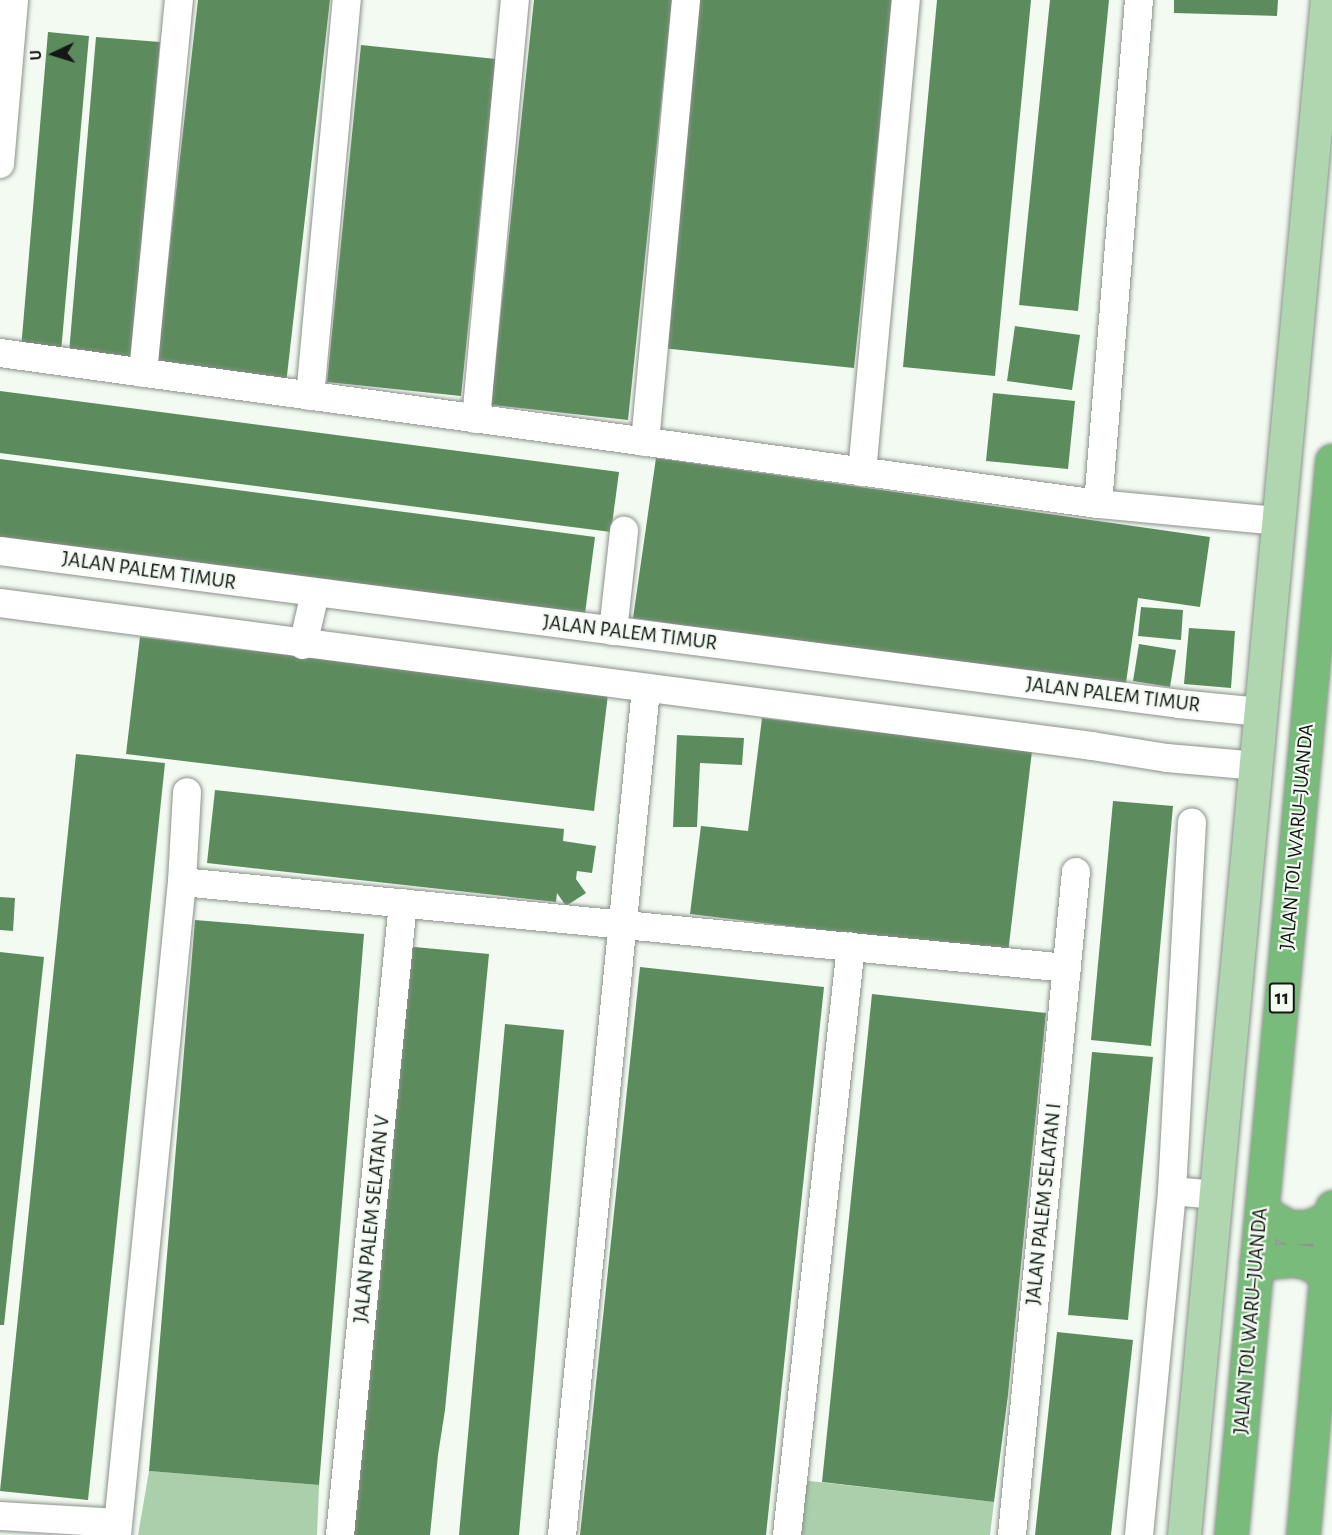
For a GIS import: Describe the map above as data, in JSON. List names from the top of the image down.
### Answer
{
  "streets": {
    "highway": ["JALAN TOL WARU–JUANDA", "11"],
    "street": ["JALAN PALEM TIMUR", "JALAN PALEM SELATAN I", "JALAN PALEM SELATAN V"]
  },
  "north": "left"
}
